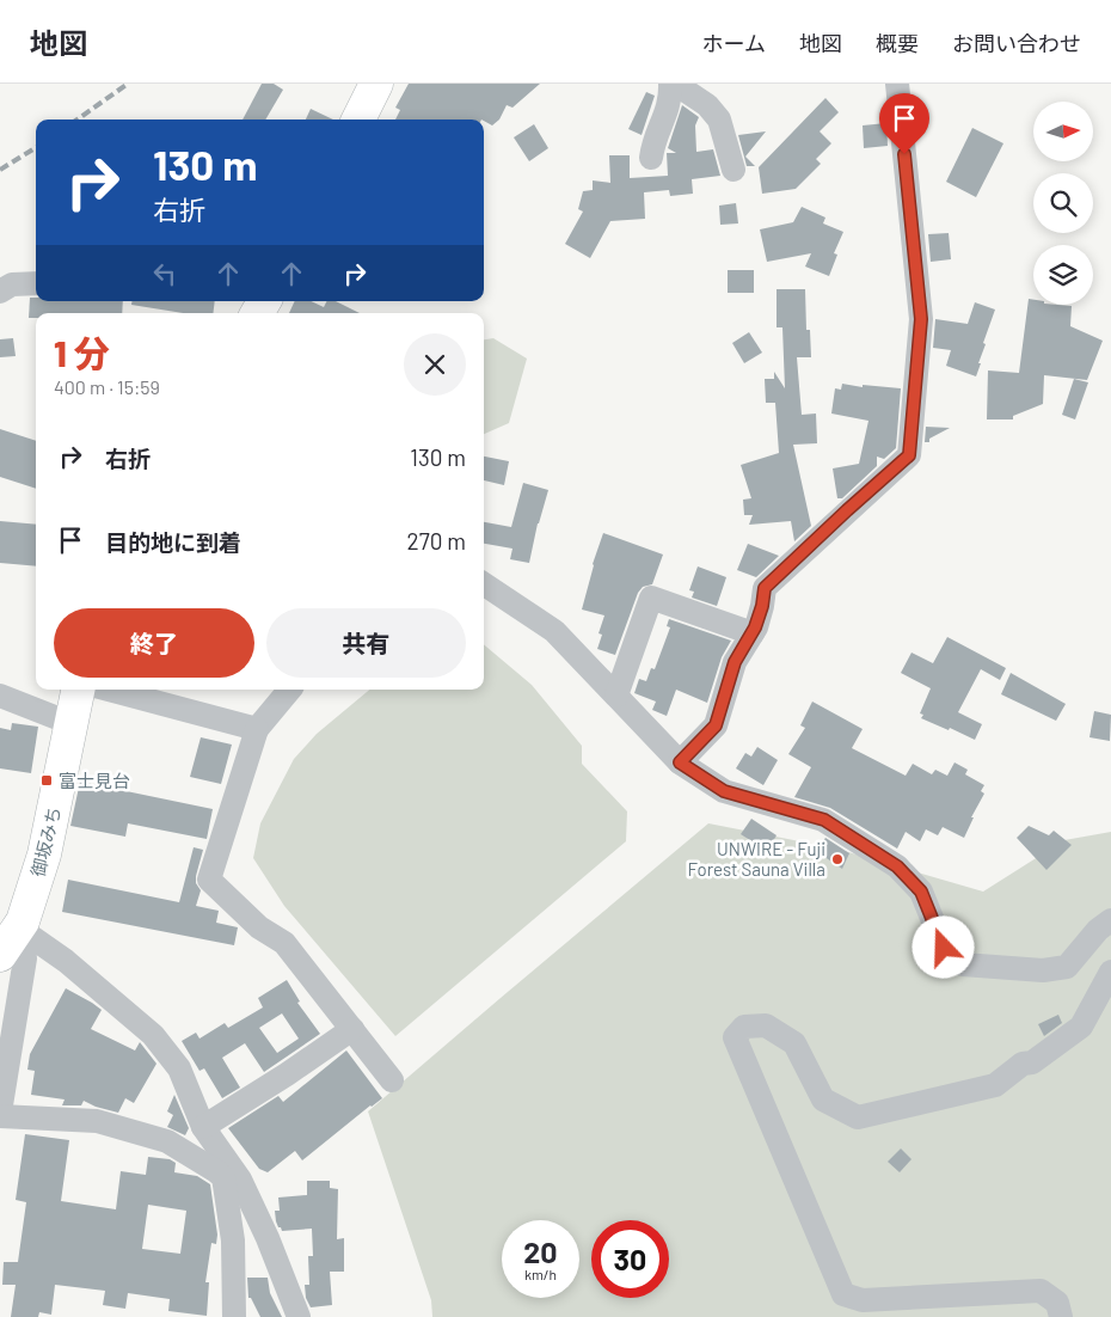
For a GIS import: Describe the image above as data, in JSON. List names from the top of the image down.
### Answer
{
  "streets": {
    "highway": ["御坂みち"]
  },
  "places": {
    "transit": ["富士見台"],
    "other": ["UNWIRE - Fuji Forest Sauna Villa"]
  },
  "north": "right",
  "page": {
    "header": "地図",
    "nav": [
      "ホーム",
      "地図",
      "概要",
      "お問い合わせ"
    ],
    "turn": ["130 m", "右折"],
    "heading": ["1 分", "400 m · 15:59"],
    "list": [
      {
        "name": "右折",
        "value": "130 m"
      },
      {
        "name": "目的地に到着",
        "value": "270 m"
      }
    ],
    "buttons": ["終了", "共有"],
    "speed": "20 km/h",
    "limit": "30"
  }
}
